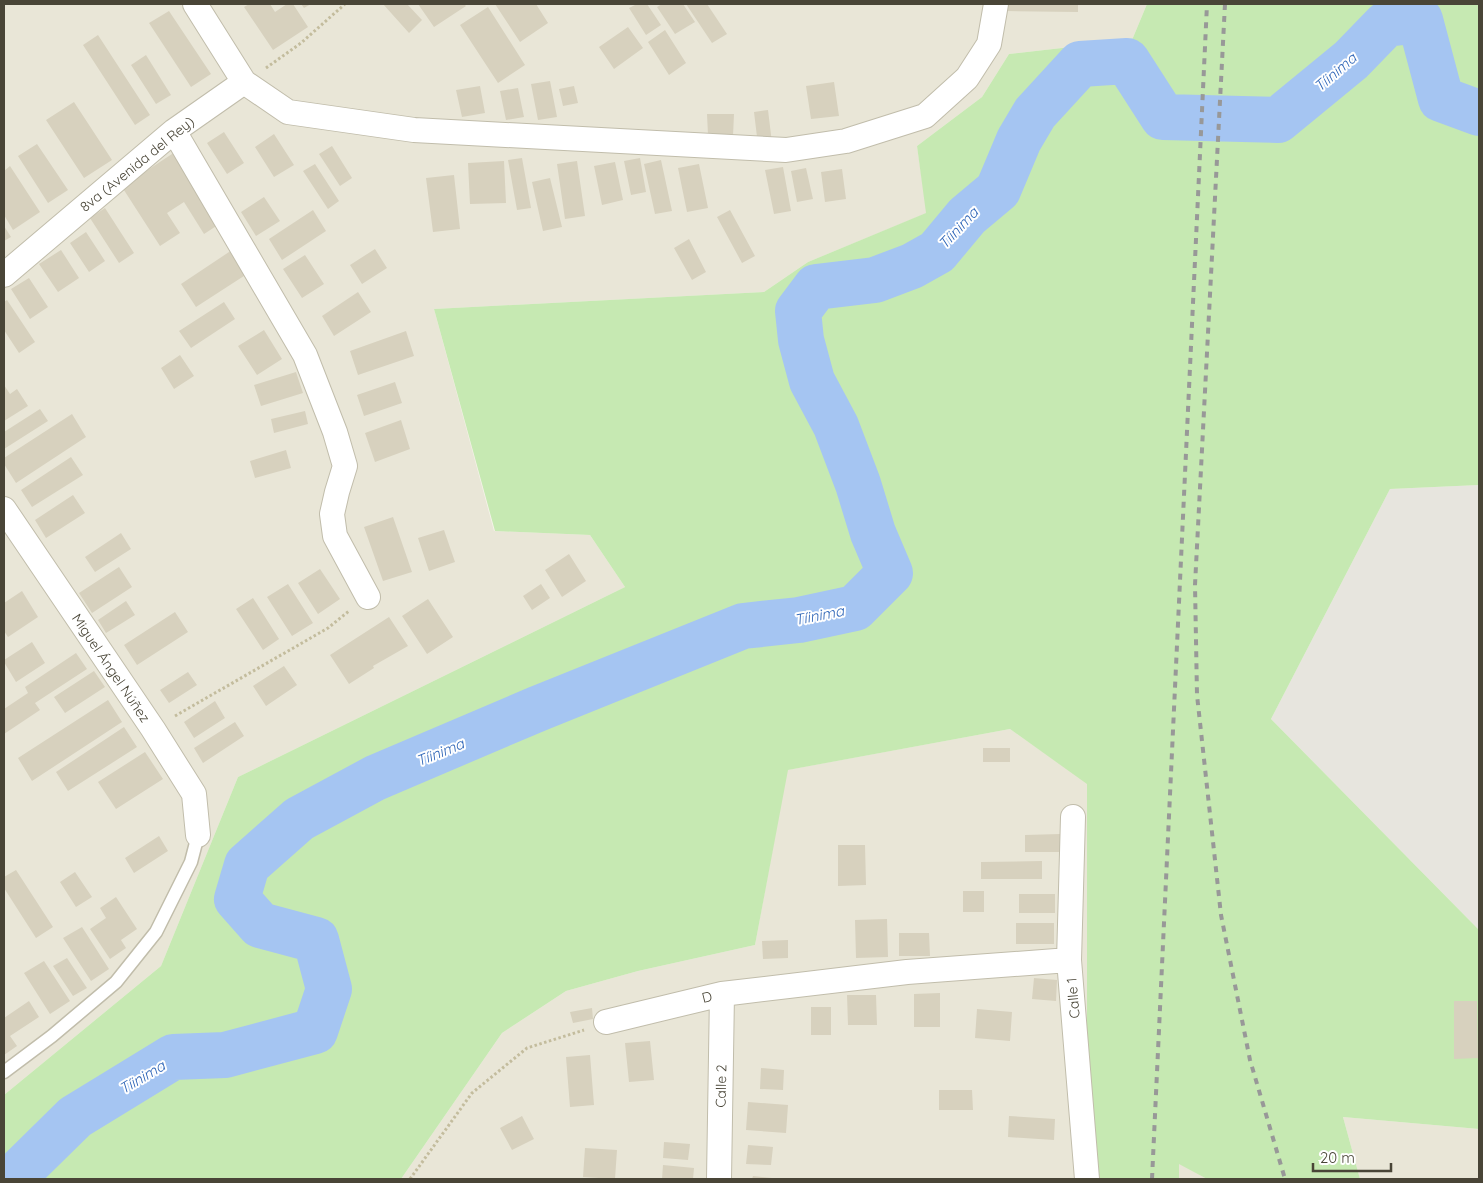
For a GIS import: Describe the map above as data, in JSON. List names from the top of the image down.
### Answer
{
  "streets": {
    "street": [
      "8va (Avenida del Rey)",
      "Miguel Ángel Núñez",
      "D",
      "Calle 1",
      "Calle 2"
    ]
  },
  "crossings": [
    ["D", "Calle 1"],
    ["D", "Calle 2"]
  ],
  "water": ["Tíinima"],
  "scale_bar": "20 m"
}
